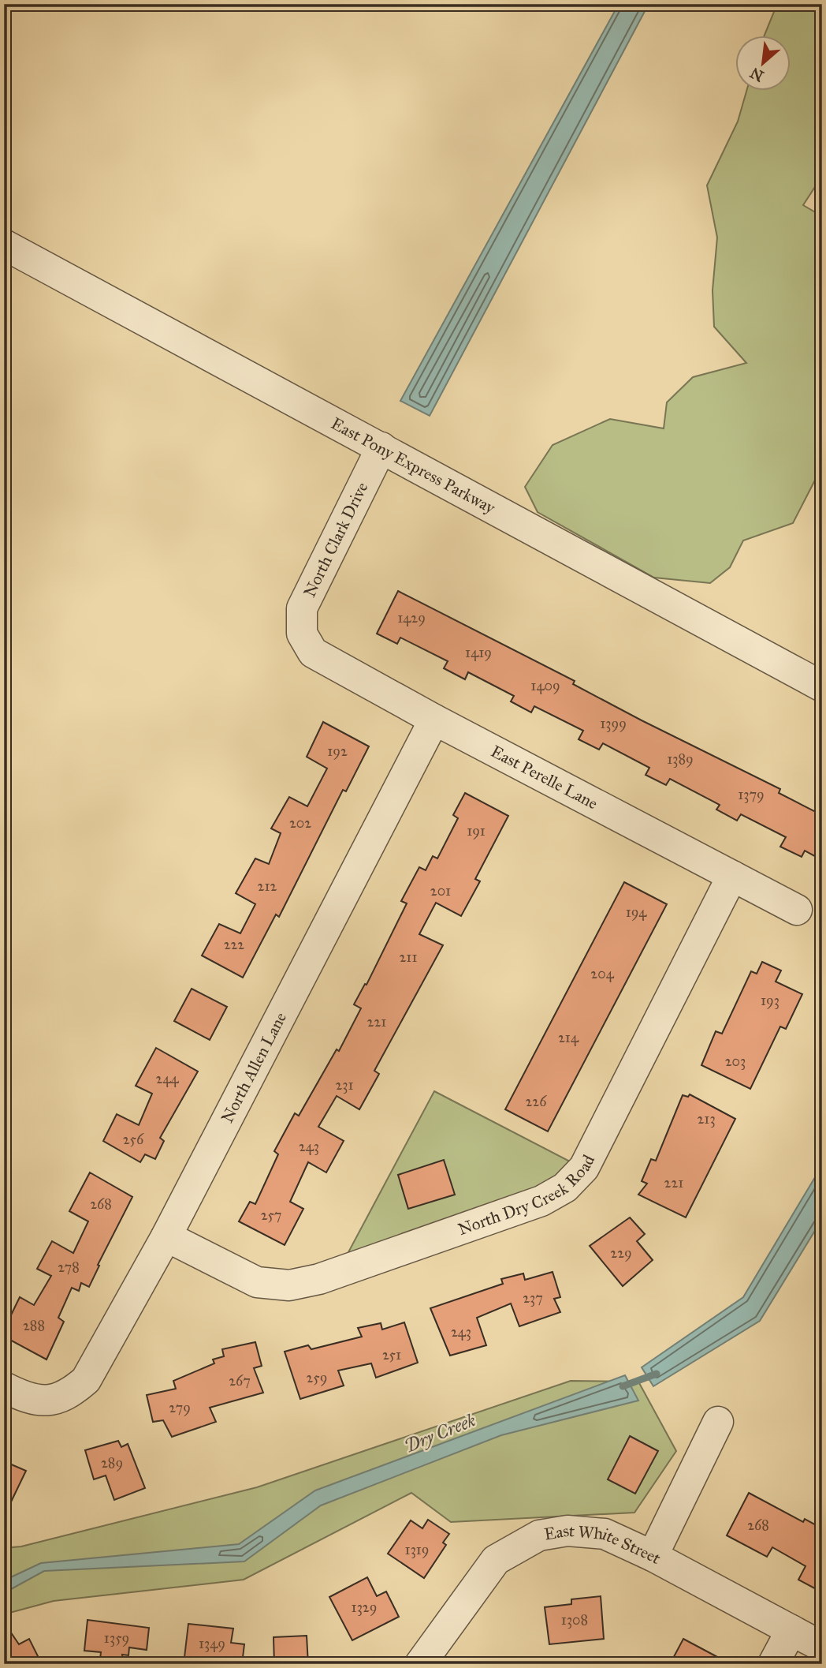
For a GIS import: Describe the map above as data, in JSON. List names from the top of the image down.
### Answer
{
  "streets": {
    "street": [
      "East Pony Express Parkway",
      "North Clark Drive",
      "East Perelle Lane",
      "North Allen Lane",
      "North Dry Creek Road",
      "East White Street"
    ]
  },
  "crossings": [
    ["East Pony Express Parkway", "North Clark Drive"],
    ["North Clark Drive", "East Perelle Lane"],
    ["East Perelle Lane", "North Allen Lane"],
    ["East Perelle Lane", "North Dry Creek Road"],
    ["North Allen Lane", "North Dry Creek Road"]
  ],
  "water": ["Dry Creek"],
  "house_numbers": [
    "1429",
    "1419",
    "1409",
    "1399",
    "192",
    "1389",
    "1379",
    "202",
    "191",
    "212",
    "201",
    "194",
    "222",
    "211",
    "204",
    "193",
    "221",
    "214",
    "203",
    "244",
    "231",
    "226",
    "213",
    "256",
    "243",
    "221",
    "268",
    "257",
    "229",
    "278",
    "237",
    "288",
    "243",
    "251",
    "259",
    "267",
    "279",
    "289",
    "268",
    "1319",
    "1329",
    "1308",
    "1359",
    "1349"
  ],
  "north": "bottom left"
}
